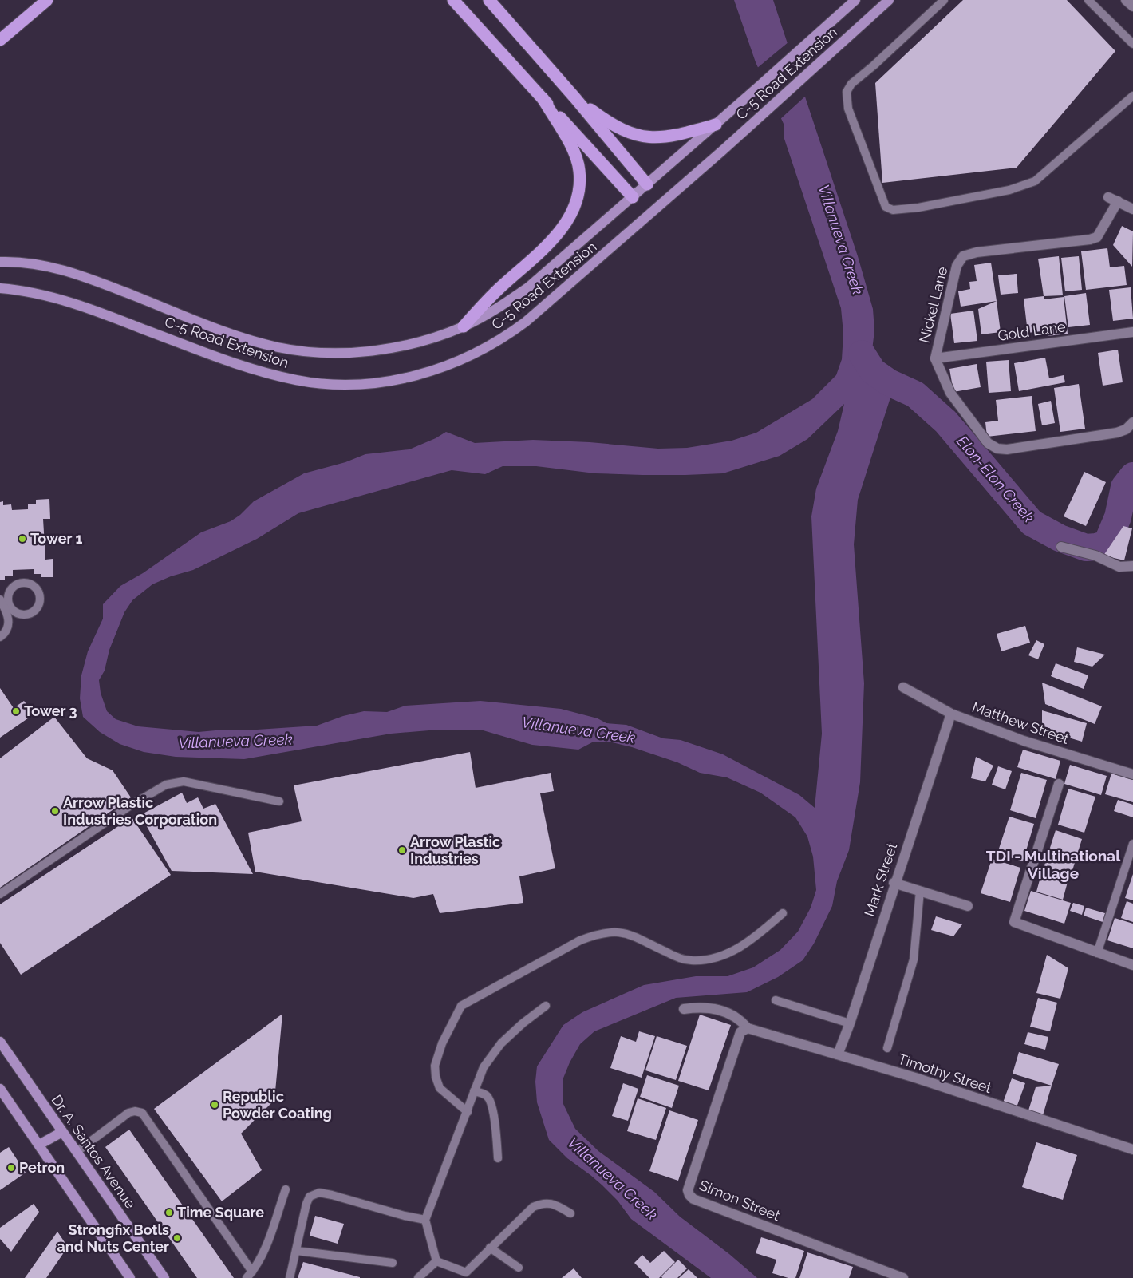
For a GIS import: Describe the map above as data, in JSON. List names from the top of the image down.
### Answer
{
  "streets": {
    "main road": ["C-5 Road Extension", "Dr. A. Santos Avenue"],
    "street": [
      "Nickel Lane",
      "Gold Lane",
      "Matthew Street",
      "Mark Street",
      "Timothy Street",
      "Simon Street"
    ]
  },
  "crossings": [
    ["Nickel Lane", "Gold Lane"],
    ["Matthew Street", "Mark Street"],
    ["Mark Street", "Timothy Street"],
    ["Timothy Street", "Simon Street"]
  ],
  "districts": ["TDI - Multinational Village"],
  "water": ["Villanueva Creek", "Elon-Elon Creek"],
  "places": [
    "Tower 1",
    "Tower 3",
    "Arrow Plastic Industries Corporation",
    "Arrow Plastic Industries",
    "Republic Powder Coating",
    "Petron",
    "Time Square",
    "Strongfix Botls and Nuts Center"
  ]
}
